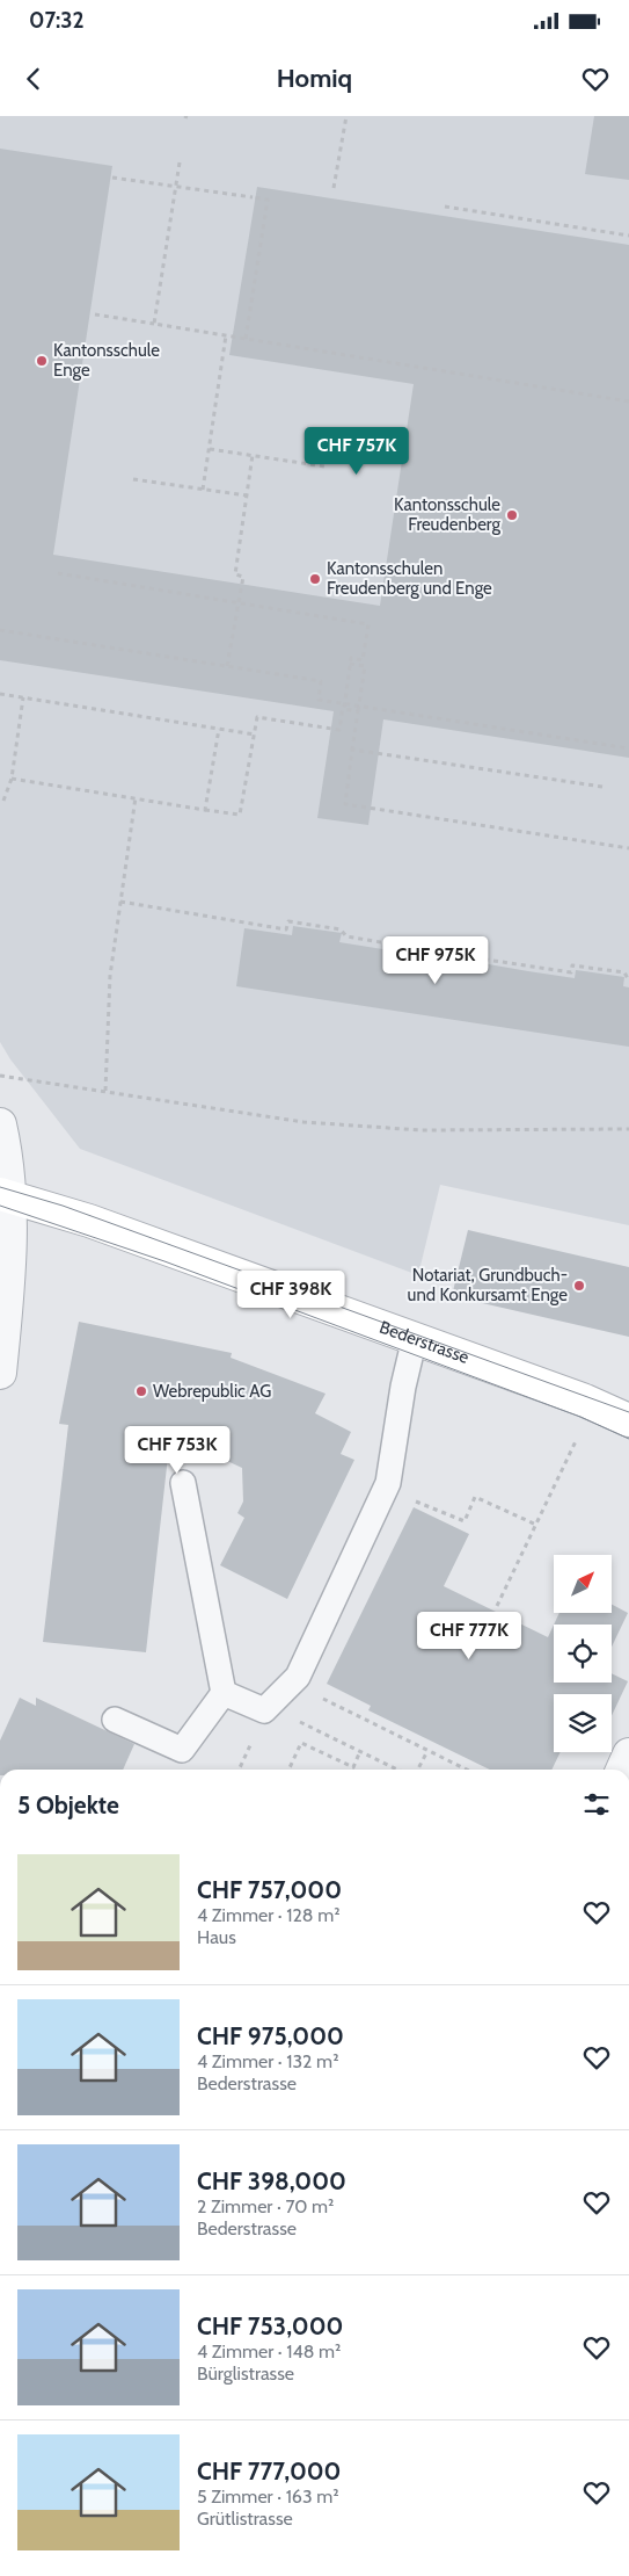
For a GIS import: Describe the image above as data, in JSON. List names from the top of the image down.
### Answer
{
  "streets": {
    "main road": ["Bederstrasse"]
  },
  "places": [
    "Kantonsschule Enge",
    "Kantonsschule Freudenberg",
    "Kantonsschulen Freudenberg und Enge",
    "Notariat, Grundbuch- und Konkursamt Enge",
    "Webrepublic AG"
  ],
  "north": "top right",
  "page": {
    "status": "07:32",
    "header": "Homiq",
    "price": [
      "CHF 757K",
      "CHF 975K",
      "CHF 398K",
      "CHF 753K",
      "CHF 777K"
    ],
    "heading": "5 Objekte",
    "list": [
      {
        "name": "CHF 757,000",
        "note": "4 Zimmer · 128 m² · Haus"
      },
      {
        "name": "CHF 975,000",
        "note": "4 Zimmer · 132 m² · Bederstrasse"
      },
      {
        "name": "CHF 398,000",
        "note": "2 Zimmer · 70 m² · Bederstrasse"
      },
      {
        "name": "CHF 753,000",
        "note": "4 Zimmer · 148 m² · Bürglistrasse"
      },
      {
        "name": "CHF 777,000",
        "note": "5 Zimmer · 163 m² · Grütlistrasse"
      }
    ]
  }
}
